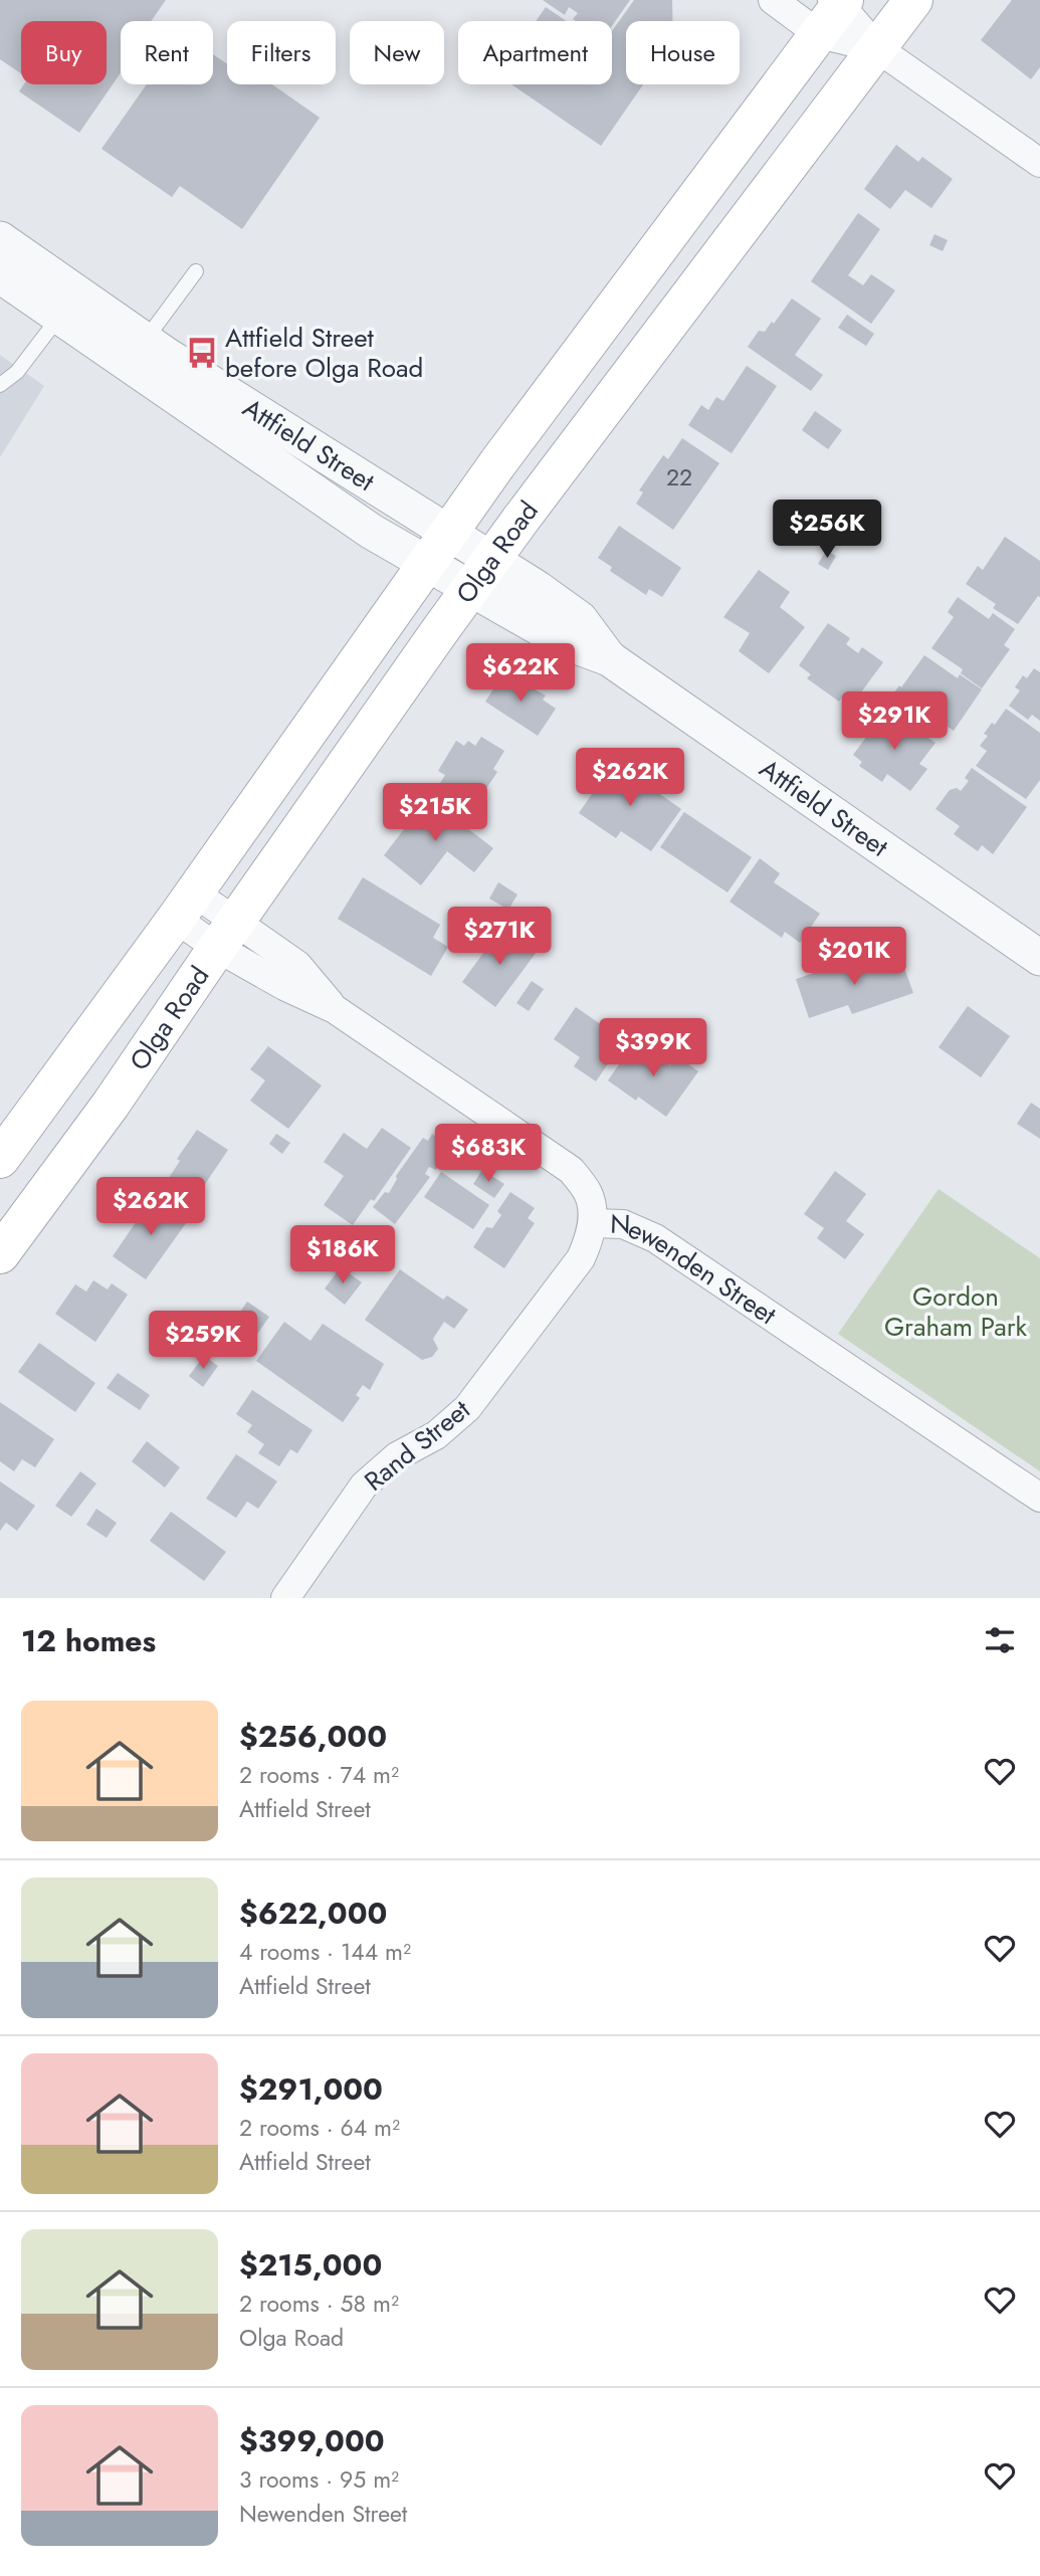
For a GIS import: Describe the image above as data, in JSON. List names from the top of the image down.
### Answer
{
  "streets": {
    "main road": ["Olga Road"],
    "street": ["Attfield Street", "Newenden Street", "Rand Street"]
  },
  "crossings": [
    ["Attfield Street", "Olga Road"],
    ["Olga Road", "Newenden Street"],
    ["Newenden Street", "Rand Street"]
  ],
  "parks": ["Gordon Graham Park"],
  "places": {
    "bus stop": ["Attfield Street before Olga Road"]
  },
  "house_numbers": ["22"],
  "page": {
    "chip": [
      "Buy",
      "Rent",
      "Filters",
      "New",
      "Apartment",
      "House"
    ],
    "price": [
      "$256K",
      "$622K",
      "$291K",
      "$262K",
      "$215K",
      "$271K",
      "$201K",
      "$399K",
      "$683K",
      "$262K",
      "$186K",
      "$259K"
    ],
    "heading": "12 homes",
    "list": [
      {
        "name": "$256,000",
        "note": "2 rooms · 74 m² · Attfield Street"
      },
      {
        "name": "$622,000",
        "note": "4 rooms · 144 m² · Attfield Street"
      },
      {
        "name": "$291,000",
        "note": "2 rooms · 64 m² · Attfield Street"
      },
      {
        "name": "$215,000",
        "note": "2 rooms · 58 m² · Olga Road"
      },
      {
        "name": "$399,000",
        "note": "3 rooms · 95 m² · Newenden Street"
      }
    ]
  }
}
